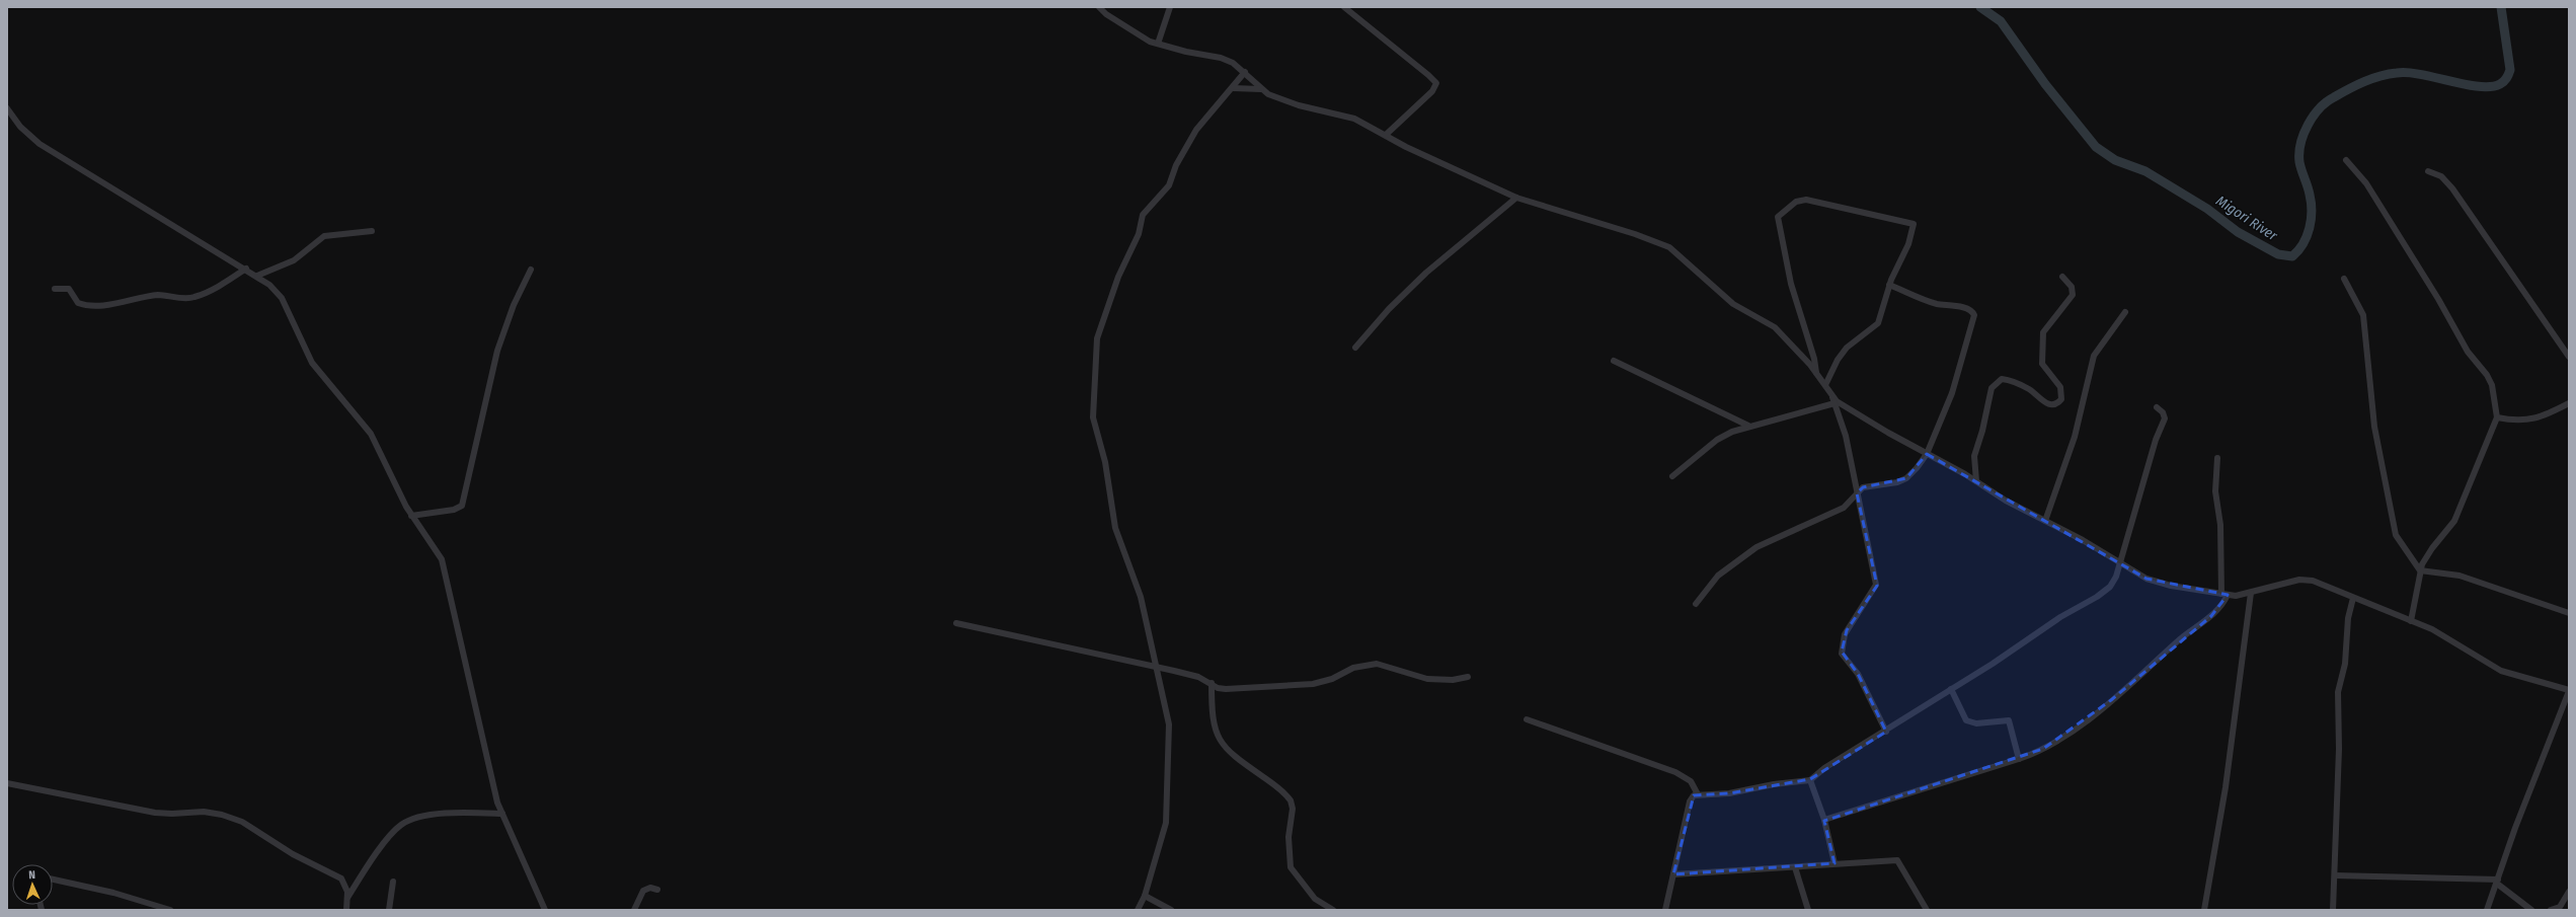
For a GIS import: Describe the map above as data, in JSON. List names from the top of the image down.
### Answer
{
  "water": ["Migori River"],
  "north": "top"
}
